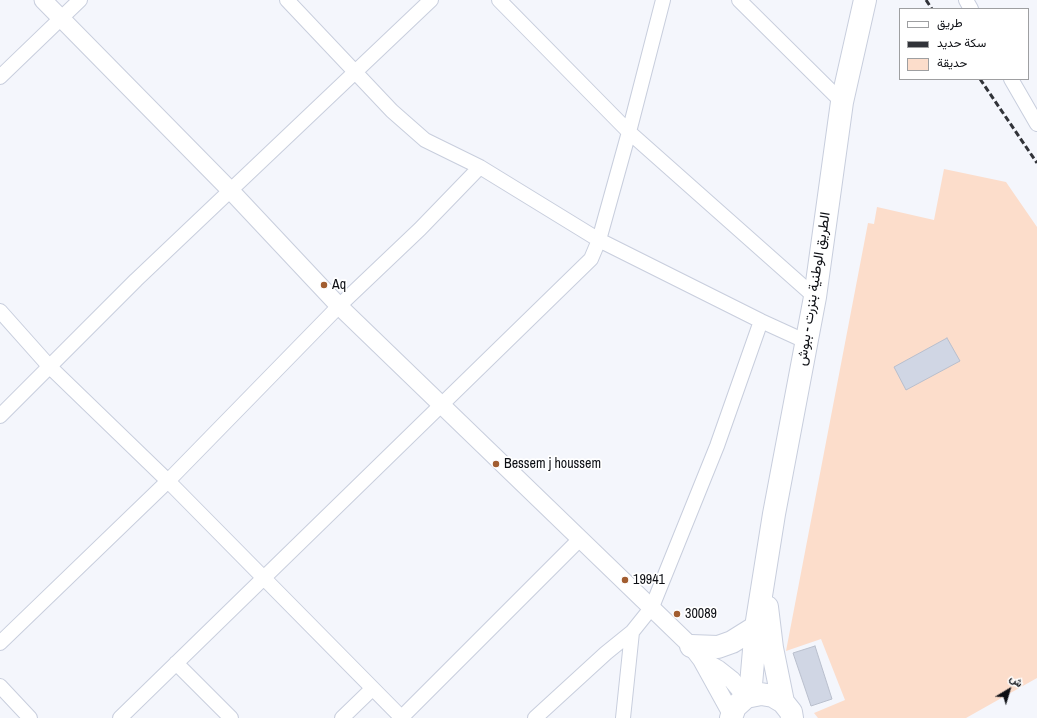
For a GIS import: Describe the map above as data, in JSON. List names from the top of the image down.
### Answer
{
  "streets": {
    "main road": ["الطريق الوطنية بنزرت - ببوش"]
  },
  "places": [
    "Aq",
    "Bessem j houssem",
    "19941",
    "30089"
  ],
  "legend": ["طريق", "سكة حديد", "حديقة"],
  "north": "top right"
}
